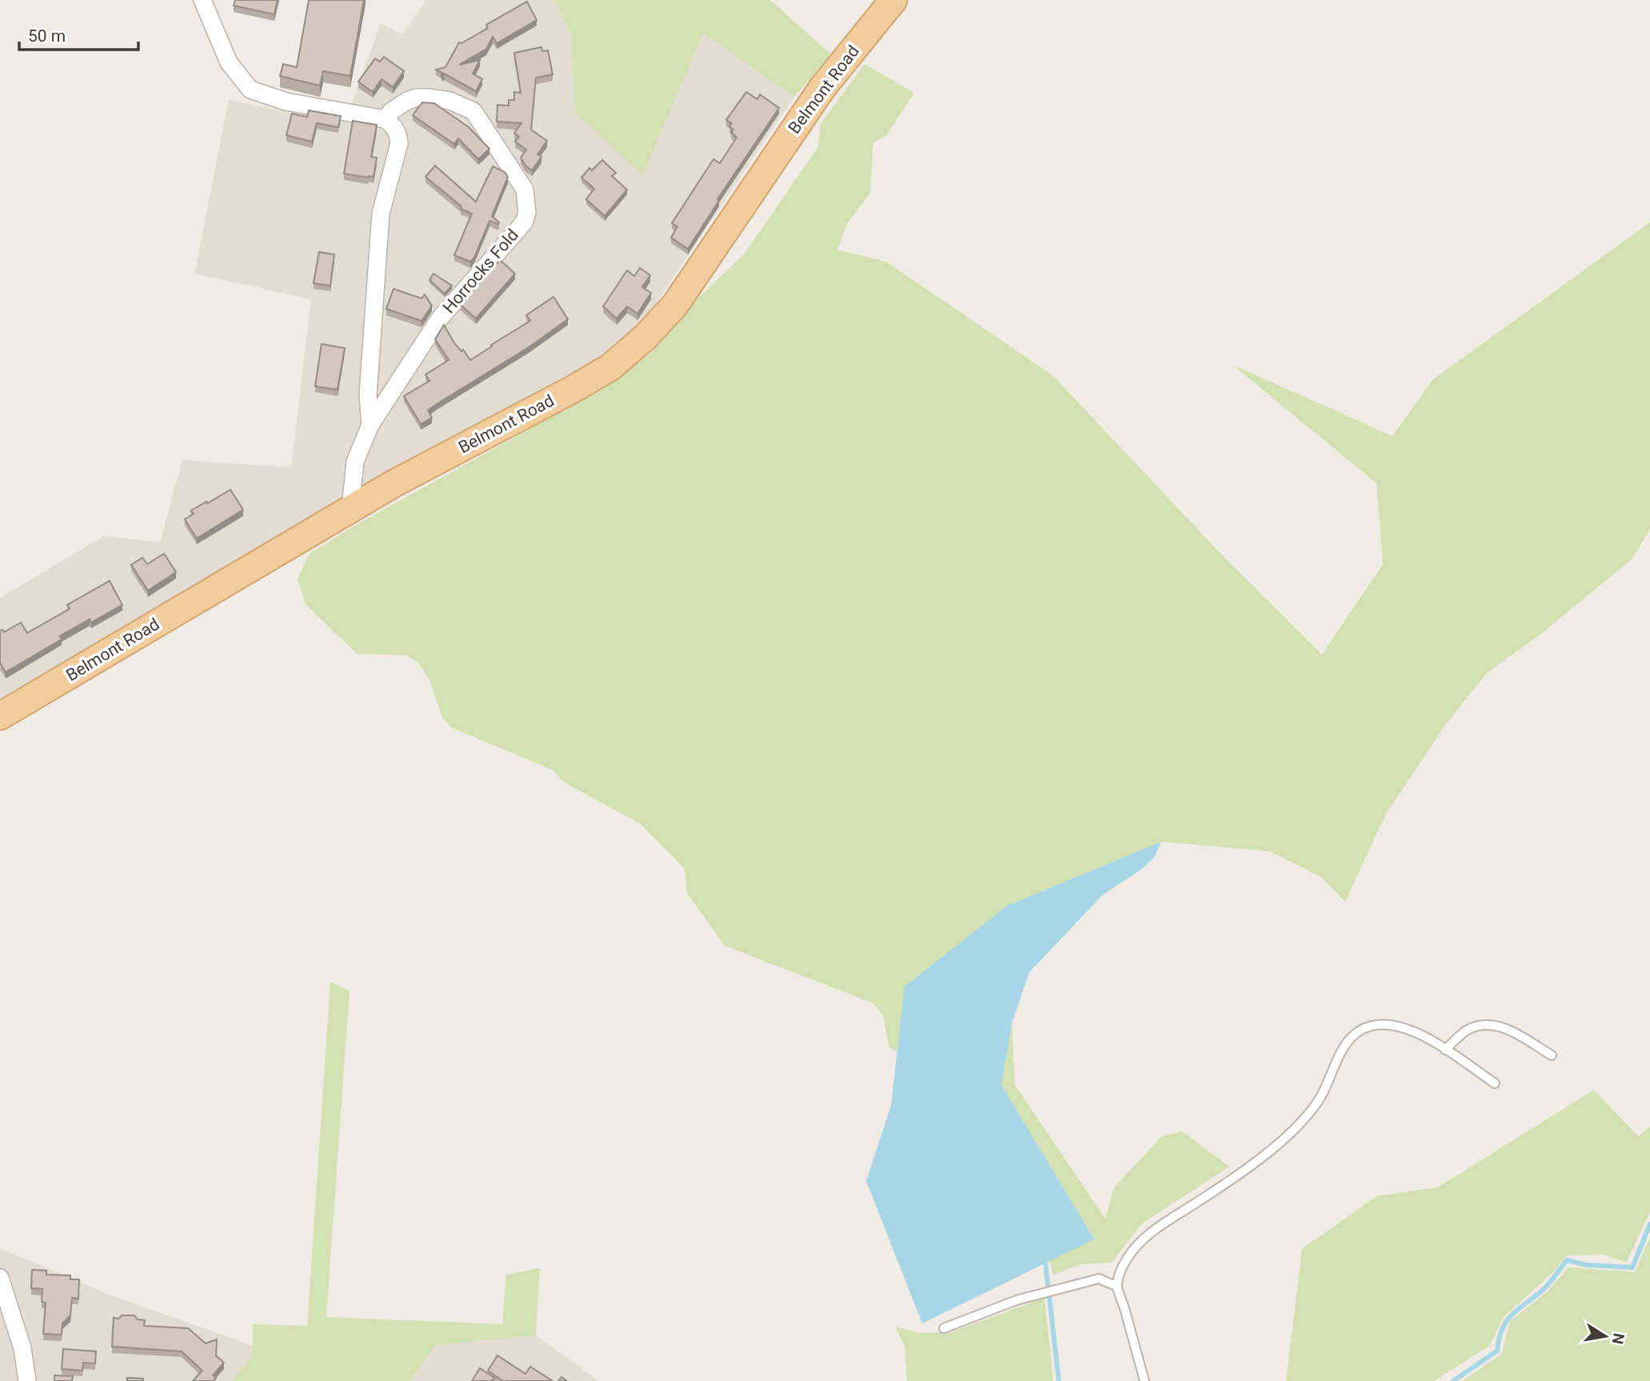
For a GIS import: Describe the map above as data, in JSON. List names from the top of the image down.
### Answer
{
  "streets": {
    "main road": ["Belmont Road"],
    "street": ["Horrocks Fold"]
  },
  "crossings": [
    ["Belmont Road", "Horrocks Fold"]
  ],
  "scale_bar": "50 m",
  "north": "right"
}
